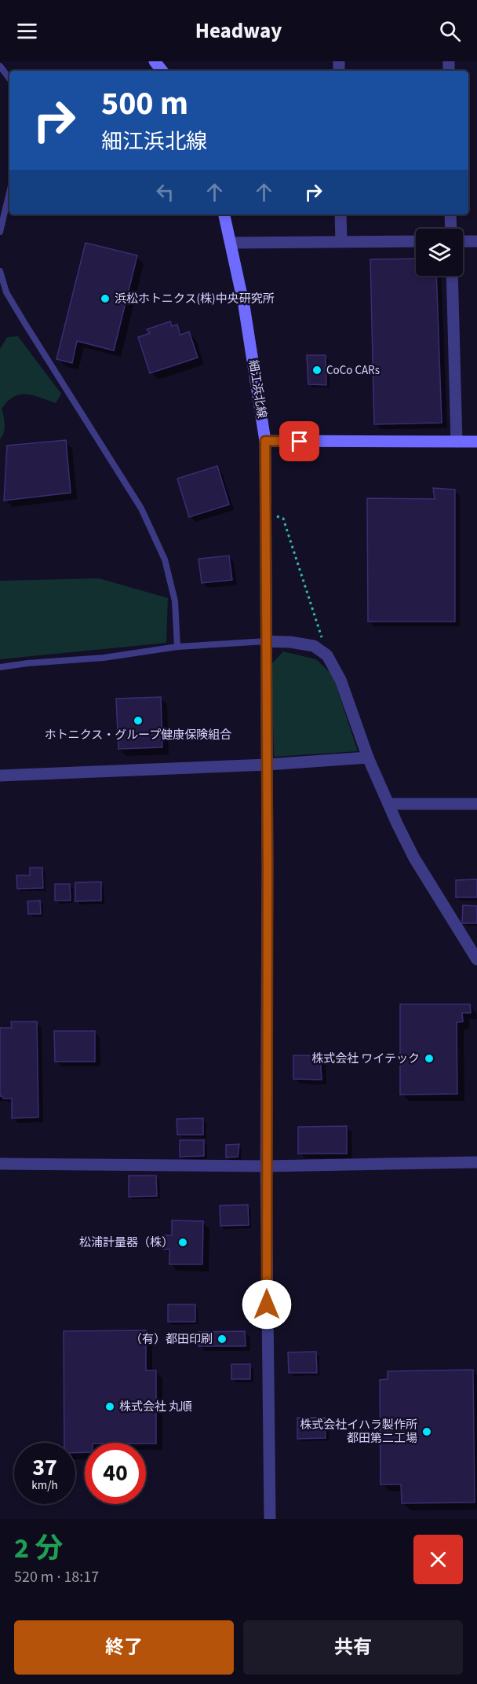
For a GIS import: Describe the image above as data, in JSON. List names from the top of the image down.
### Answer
{
  "streets": {
    "main road": ["細江浜北線"]
  },
  "places": [
    "浜松ホトニクス(株)中央研究所",
    "CoCo CARs",
    "ホトニクス・グループ健康保険組合",
    "株式会社 ワイテック",
    "松浦計量器（株）",
    "（有）都田印刷",
    "株式会社 丸順",
    "株式会社イハラ製作所 都田第二工場"
  ],
  "page": {
    "header": "Headway",
    "turn": ["500 m", "細江浜北線"],
    "speed": "37 km/h",
    "limit": "40",
    "heading": ["2 分", "520 m · 18:17"],
    "buttons": ["終了", "共有"]
  }
}
